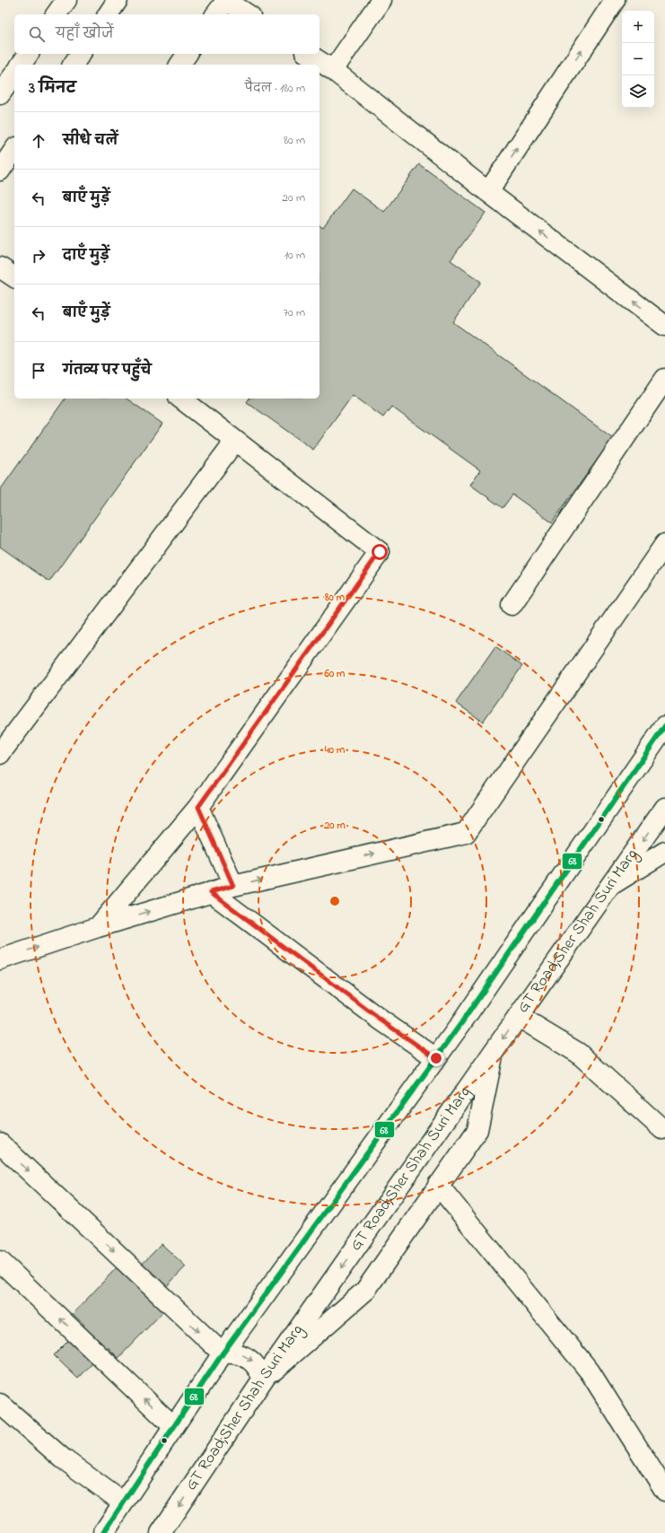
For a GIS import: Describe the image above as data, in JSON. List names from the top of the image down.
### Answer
{
  "streets": {
    "main road": ["GT Road;Sher Shah Suri Marg"]
  },
  "lines": ["transit line 68"],
  "page": {
    "map_buttons": ["+", "−"],
    "search": "यहाँ खोजें",
    "heading": ["3 मिनट", "पैदल · 180 m"],
    "list": [
      ["सीधे चलें", "80 m"],
      ["बाएँ मुड़ें", "20 m"],
      ["दाएँ मुड़ें", "10 m"],
      ["बाएँ मुड़ें", "70 m"],
      "गंतव्य पर पहुँचे"
    ]
  },
  "rings": [
    "80 m",
    "60 m",
    "40 m",
    "20 m"
  ]
}
